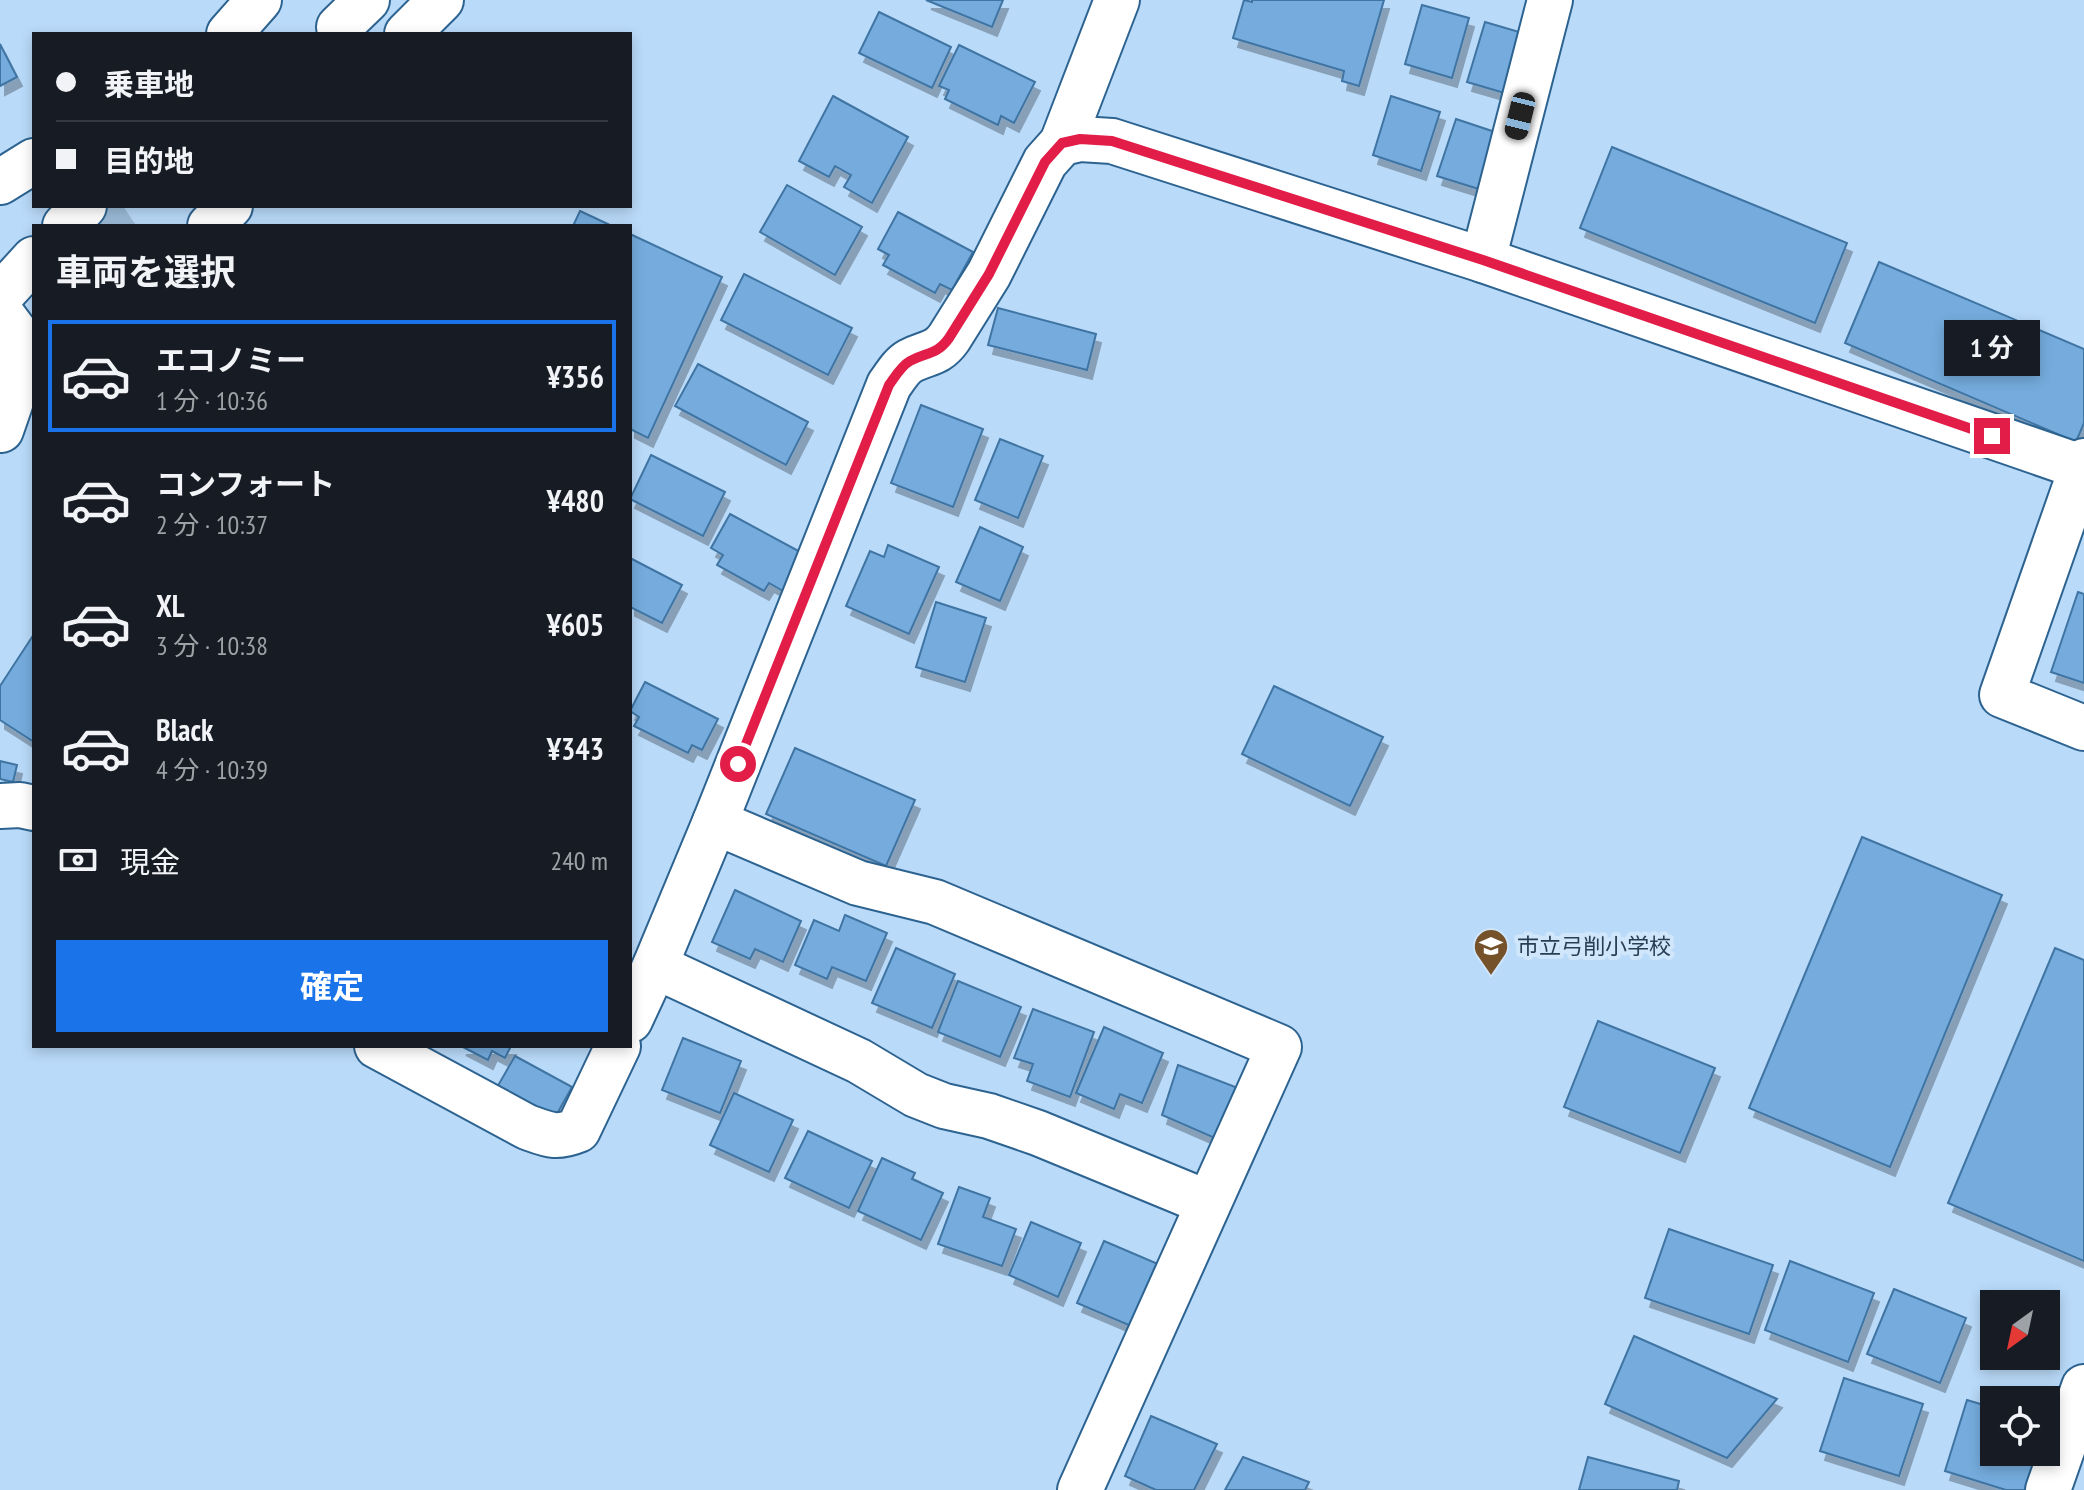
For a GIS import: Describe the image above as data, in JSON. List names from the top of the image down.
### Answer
{
  "places": {
    "school or university": ["市立弓削小学校"]
  },
  "north": "bottom left",
  "page": {
    "banner": ["乗車地", "目的地"],
    "heading": "車両を選択",
    "bubble": "1 分",
    "list": [
      {
        "name": "エコノミー",
        "note": "1 分 · 10:36",
        "value": "¥356"
      },
      {
        "name": "コンフォート",
        "note": "2 分 · 10:37",
        "value": "¥480"
      },
      {
        "name": "XL",
        "note": "3 分 · 10:38",
        "value": "¥605"
      },
      {
        "name": "Black",
        "note": "4 分 · 10:39",
        "value": "¥343"
      }
    ],
    "pay": ["現金", "240 m"],
    "buttons": "確定"
  }
}
